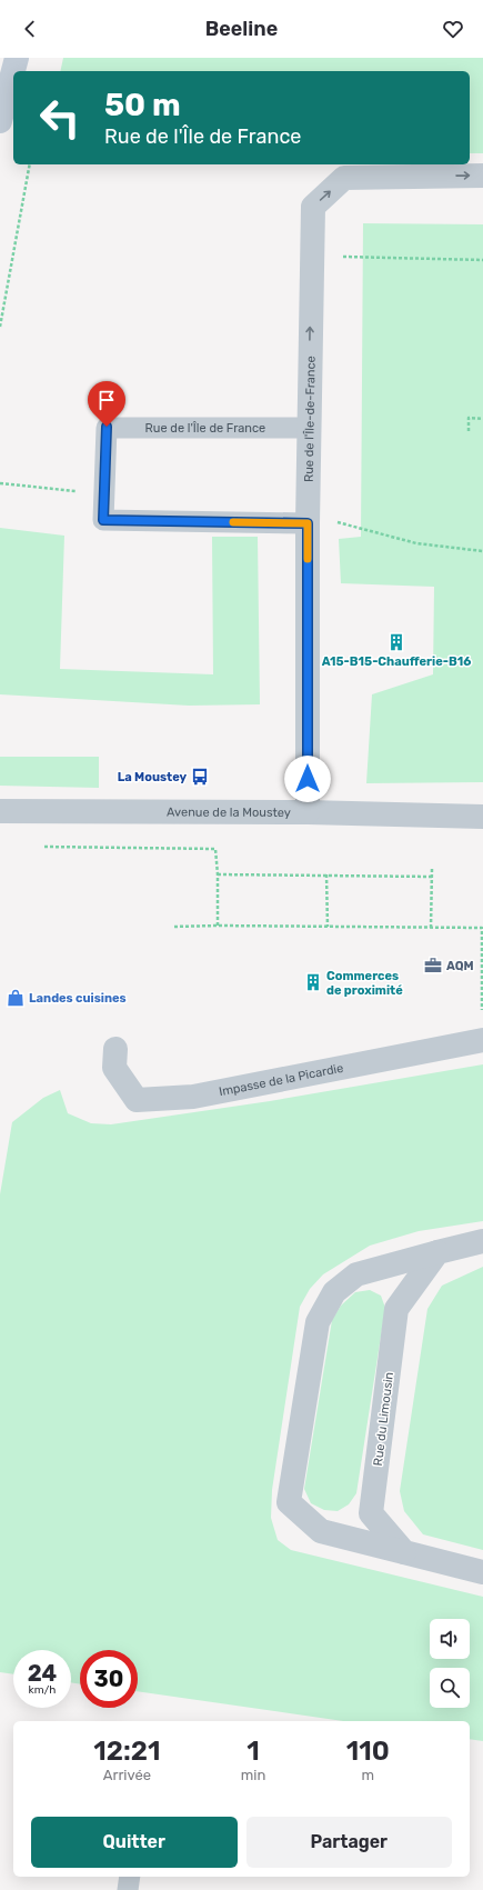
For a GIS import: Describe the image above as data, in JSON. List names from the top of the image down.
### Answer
{
  "streets": {
    "street": [
      "Rue de l'Île-de-France",
      "Avenue de la Moustey",
      "Impasse de la Picardie",
      "Rue du Limousin"
    ],
    "lane": ["Rue de l'Île de France"]
  },
  "crossings": [
    ["Rue de l'Île-de-France", "Rue de l'Île de France"],
    ["Rue de l'Île-de-France", "Avenue de la Moustey"]
  ],
  "places": {
    "building": ["A15-B15-Chaufferie-B16", "Commerces de proximité"],
    "bus stop": ["La Moustey"],
    "office": ["AQM"],
    "shop": ["Landes cuisines"]
  },
  "page": {
    "header": "Beeline",
    "turn": ["50 m", "Rue de l'Île de France"],
    "speed": "24 km/h",
    "limit": "30",
    "eta": [
      "12:21",
      "Arrivée",
      "1",
      "min",
      "110",
      "m"
    ],
    "buttons": ["Quitter", "Partager"]
  }
}
